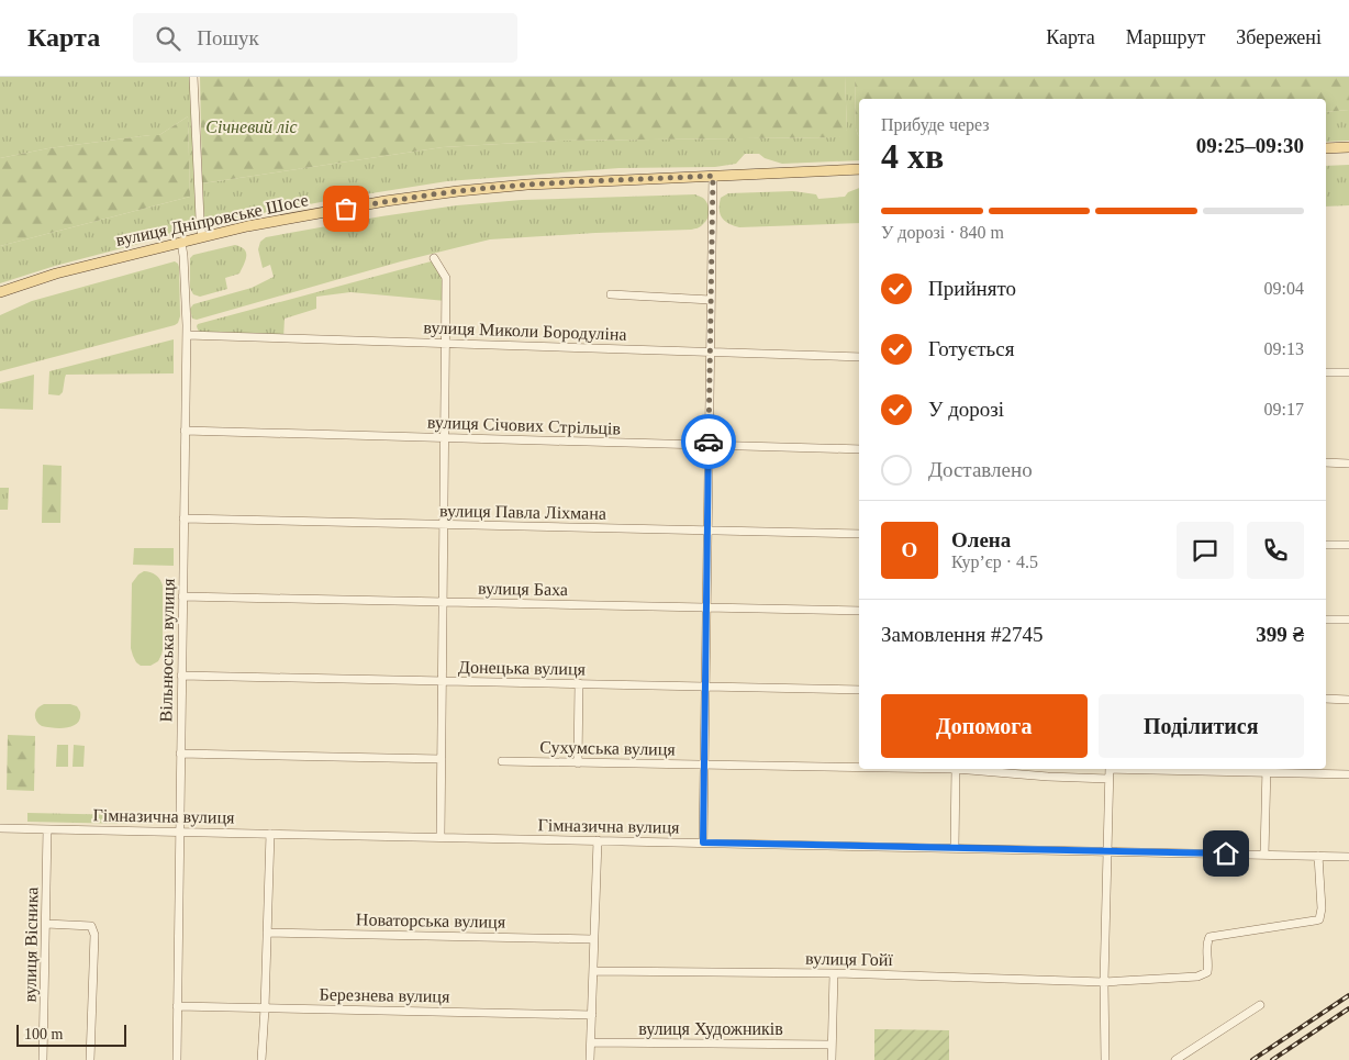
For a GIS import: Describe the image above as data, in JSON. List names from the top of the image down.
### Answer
{
  "streets": {
    "main road": ["вулиця Дніпровське Шосе"],
    "street": [
      "вулиця Миколи Бородуліна",
      "вулиця Січових Стрільців",
      "вулиця Павла Ліхмана",
      "вулиця Баха",
      "Вільнюська вулиця",
      "Донецька вулиця",
      "Сухумська вулиця",
      "Гімназична вулиця",
      "Новаторська вулиця",
      "вулиця Вісника",
      "вулиця Гойї",
      "Березнева вулиця",
      "вулиця Художників"
    ]
  },
  "crossings": [
    ["вулиця Дніпровське Шосе", "Вільнюська вулиця"],
    ["вулиця Миколи Бородуліна", "Вільнюська вулиця"],
    ["вулиця Січових Стрільців", "Вільнюська вулиця"],
    ["вулиця Павла Ліхмана", "Вільнюська вулиця"],
    ["вулиця Баха", "Вільнюська вулиця"],
    ["Вільнюська вулиця", "Донецька вулиця"],
    ["Вільнюська вулиця", "Гімназична вулиця"],
    ["Вільнюська вулиця", "Березнева вулиця"],
    ["Гімназична вулиця", "вулиця Вісника"],
    ["Гімназична вулиця", "вулиця Гойї"]
  ],
  "parks": ["Січневий ліс"],
  "scale_bar": "100 m",
  "page": {
    "header": "Карта",
    "search": "Пошук",
    "nav": ["Карта", "Маршрут", "Збережені"],
    "heading": ["4 хв", "Прибуде через", "09:25–09:30"],
    "panel": [
      "Олена",
      "Кур’єр · 4.5",
      "Замовлення #2745",
      "399 ₴"
    ],
    "bar": "У дорозі · 840 m",
    "list": [
      ["Прийнято", "09:04"],
      ["Готується", "09:13"],
      ["У дорозі", "09:17"],
      "Доставлено"
    ],
    "round": "О",
    "buttons": ["Допомога", "Поділитися"],
    "scale": "100 m"
  }
}
